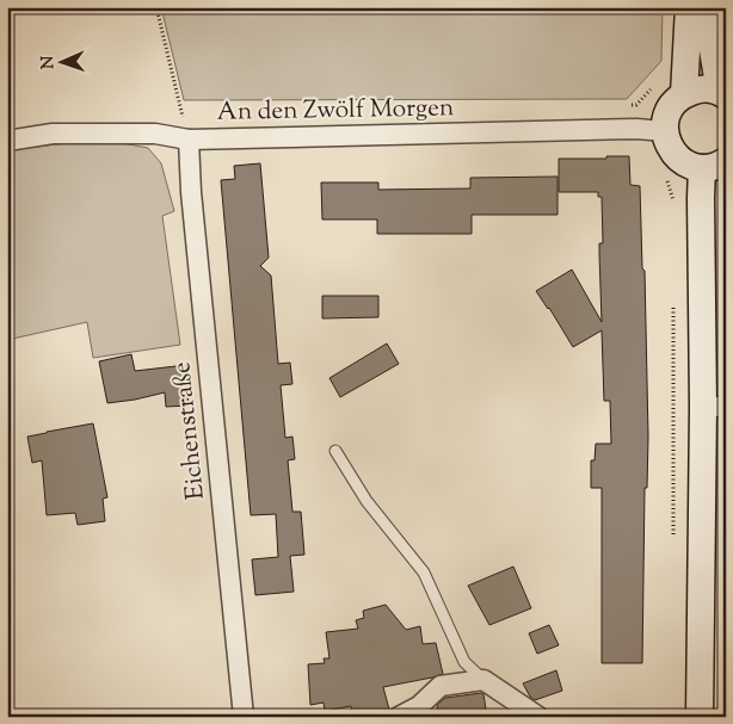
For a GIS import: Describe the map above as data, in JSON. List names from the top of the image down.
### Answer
{
  "streets": {
    "street": ["An den Zwölf Morgen", "Eichenstraße"]
  },
  "crossings": [
    ["An den Zwölf Morgen", "Eichenstraße"]
  ],
  "north": "left"
}
